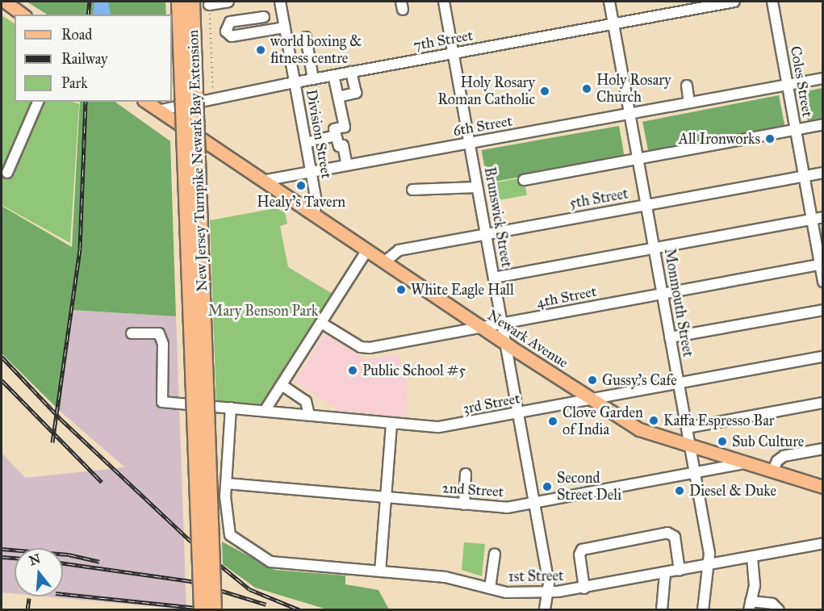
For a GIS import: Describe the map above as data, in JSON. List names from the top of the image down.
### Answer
{
  "streets": {
    "highway": ["New Jersey Turnpike Newark Bay Extension"],
    "main road": ["Newark Avenue"],
    "street": [
      "7th Street",
      "Coles Street",
      "6th Street",
      "Division Street",
      "5th Street",
      "Brunswick Street",
      "4th Street",
      "Monmouth Street",
      "3rd Street",
      "2nd Street",
      "1st Street"
    ]
  },
  "crossings": [
    ["7th Street", "Division Street"],
    ["7th Street", "Brunswick Street"],
    ["7th Street", "Monmouth Street"],
    ["7th Street", "Newark Avenue"],
    ["Coles Street", "6th Street"],
    ["Coles Street", "5th Street"],
    ["Coles Street", "4th Street"],
    ["6th Street", "Division Street"],
    ["6th Street", "Brunswick Street"],
    ["6th Street", "Monmouth Street"],
    ["6th Street", "Newark Avenue"],
    ["Division Street", "Newark Avenue"],
    ["5th Street", "Brunswick Street"],
    ["5th Street", "Monmouth Street"],
    ["5th Street", "Newark Avenue"],
    ["Brunswick Street", "4th Street"],
    ["Brunswick Street", "Newark Avenue"],
    ["Brunswick Street", "3rd Street"],
    ["Brunswick Street", "2nd Street"],
    ["Brunswick Street", "1st Street"],
    ["4th Street", "Monmouth Street"],
    ["4th Street", "Newark Avenue"],
    ["Monmouth Street", "Newark Avenue"],
    ["Monmouth Street", "3rd Street"],
    ["Monmouth Street", "2nd Street"],
    ["Monmouth Street", "1st Street"],
    ["Newark Avenue", "3rd Street"],
    ["Newark Avenue", "2nd Street"],
    ["2nd Street", "1st Street"]
  ],
  "parks": ["Mary Benson Park"],
  "places": [
    "world boxing & fitness centre",
    "Holy Rosary Church",
    "Holy Rosary Roman Catholic",
    "All Ironworks",
    "Healy's Tavern",
    "White Eagle Hall",
    "Public School #5",
    "Gussy's Cafe",
    "Kaffa Espresso Bar",
    "Clove Garden of India",
    "Sub Culture",
    "Second Street Deli",
    "Diesel & Duke"
  ],
  "legend": ["Road", "Railway", "Park"],
  "north": "top"
}
